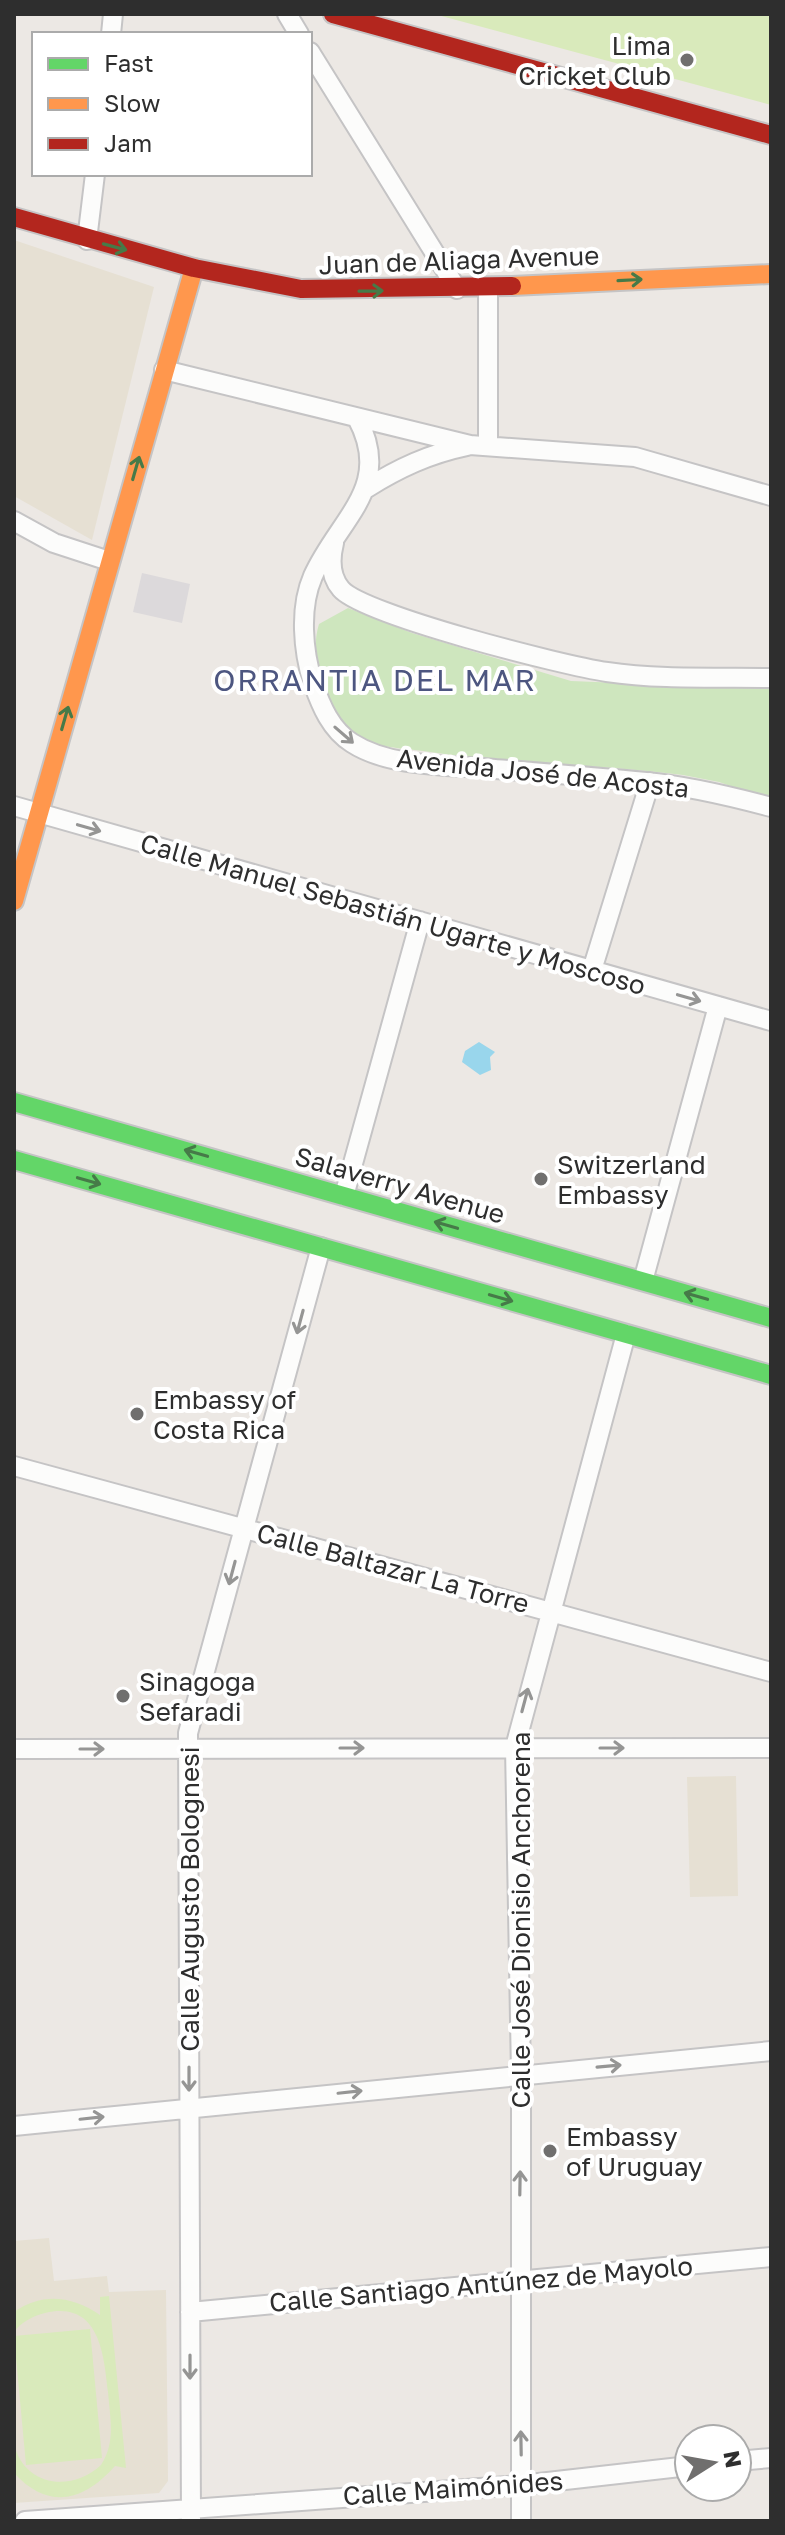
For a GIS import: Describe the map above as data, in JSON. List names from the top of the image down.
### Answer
{
  "streets": {
    "main road": ["Juan de Aliaga Avenue", "Salaverry Avenue"],
    "street": [
      "Avenida José de Acosta",
      "Calle Manuel Sebastián Ugarte y Moscoso",
      "Calle Baltazar La Torre",
      "Calle Augusto Bolognesi",
      "Calle José Dionisio Anchorena",
      "Calle Santiago Antúnez de Mayolo",
      "Calle Maimónides"
    ]
  },
  "crossings": [
    ["Calle Baltazar La Torre", "Calle Augusto Bolognesi"],
    ["Calle Baltazar La Torre", "Calle José Dionisio Anchorena"],
    ["Calle Augusto Bolognesi", "Calle Santiago Antúnez de Mayolo"],
    ["Calle Augusto Bolognesi", "Calle Maimónides"],
    ["Calle José Dionisio Anchorena", "Calle Santiago Antúnez de Mayolo"],
    ["Calle José Dionisio Anchorena", "Calle Maimónides"]
  ],
  "one_way": [
    "Juan de Aliaga Avenue",
    "Calle Manuel Sebastián Ugarte y Moscoso",
    "Calle Augusto Bolognesi",
    "Calle José Dionisio Anchorena"
  ],
  "districts": ["ORRANTIA DEL MAR"],
  "places": [
    "Lima Cricket Club",
    "Switzerland Embassy",
    "Embassy of Costa Rica",
    "Sinagoga Sefaradi",
    "Embassy of Uruguay"
  ],
  "legend": ["Fast", "Slow", "Jam"],
  "north": "right"
}
